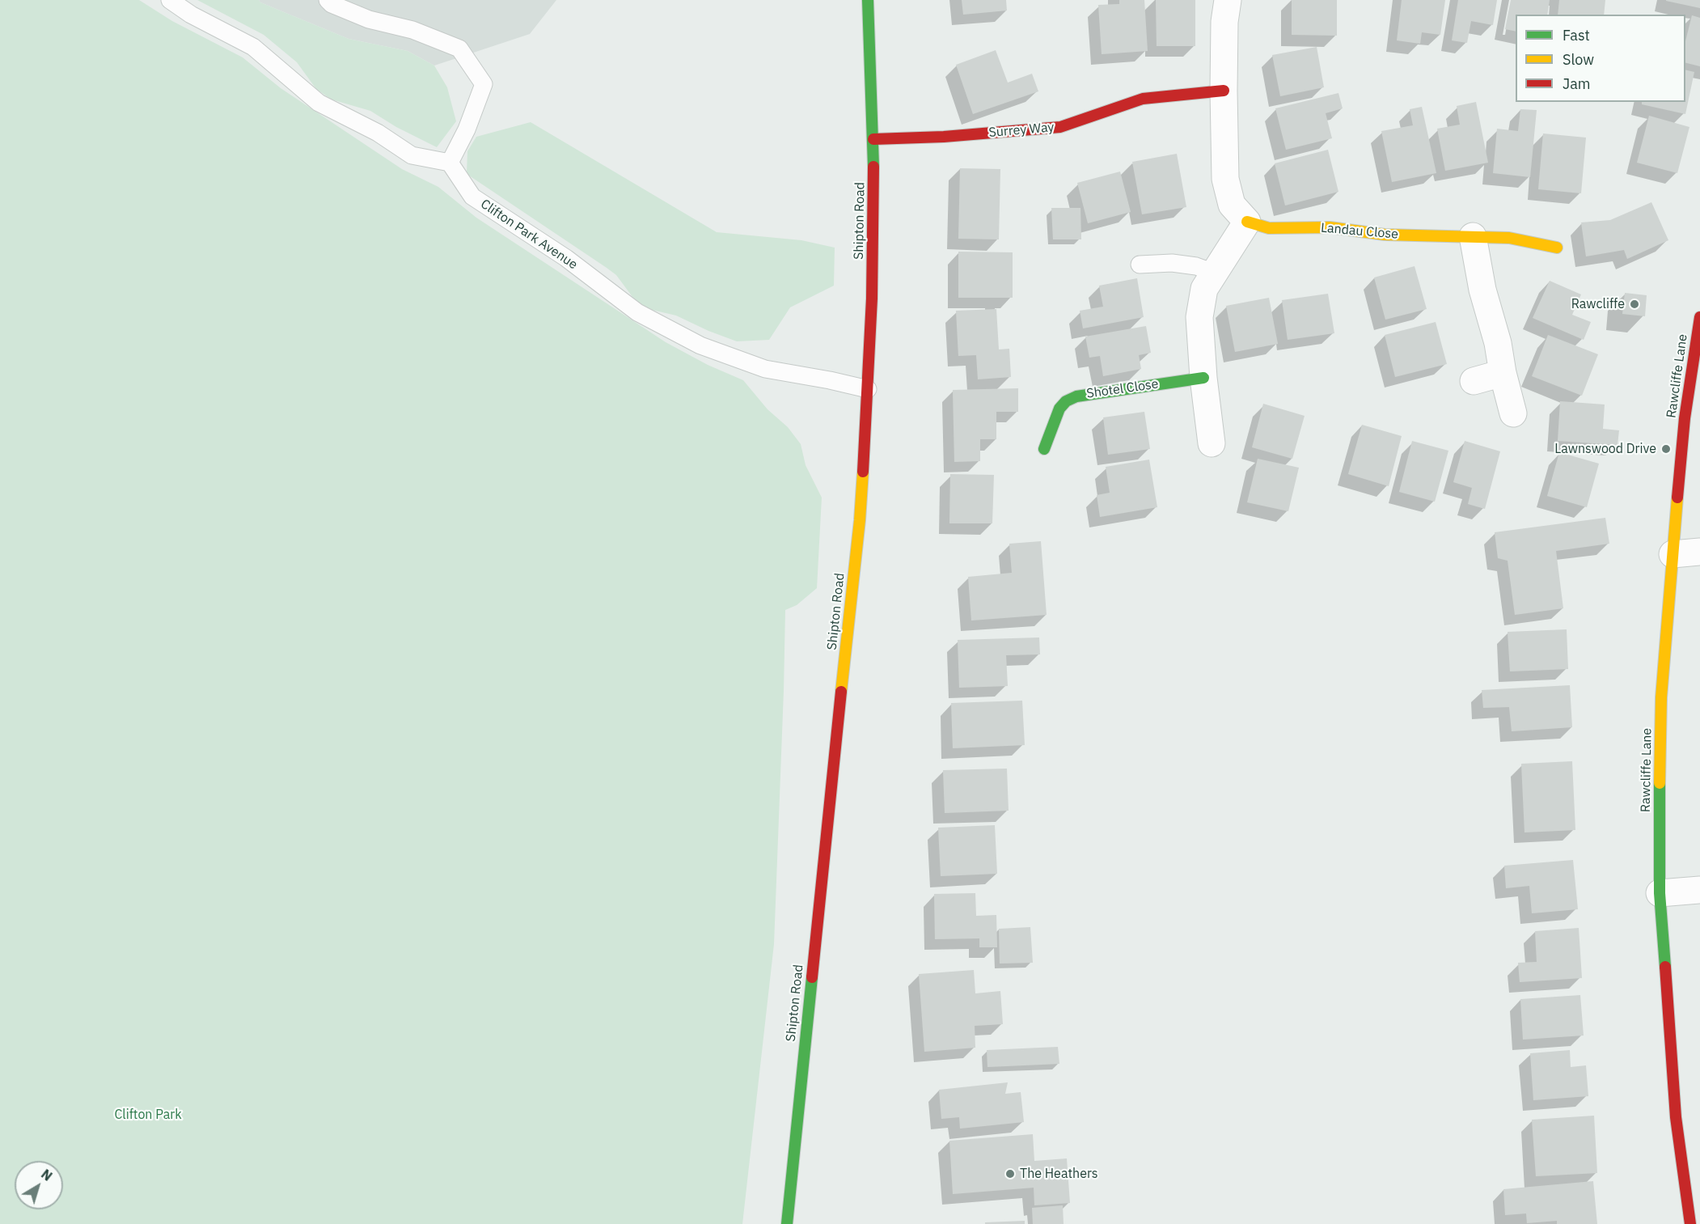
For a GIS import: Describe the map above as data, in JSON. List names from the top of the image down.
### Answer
{
  "streets": {
    "street": [
      "Surrey Way",
      "Shipton Road",
      "Landau Close",
      "Rawcliffe Lane",
      "Shotel Close"
    ],
    "lane": ["Clifton Park Avenue"]
  },
  "crossings": [
    ["Surrey Way", "Shipton Road"],
    ["Shipton Road", "Clifton Park Avenue"]
  ],
  "parks": ["Clifton Park"],
  "places": ["Rawcliffe", "Lawnswood Drive", "The Heathers"],
  "legend": ["Fast", "Slow", "Jam"],
  "north": "top right"
}
